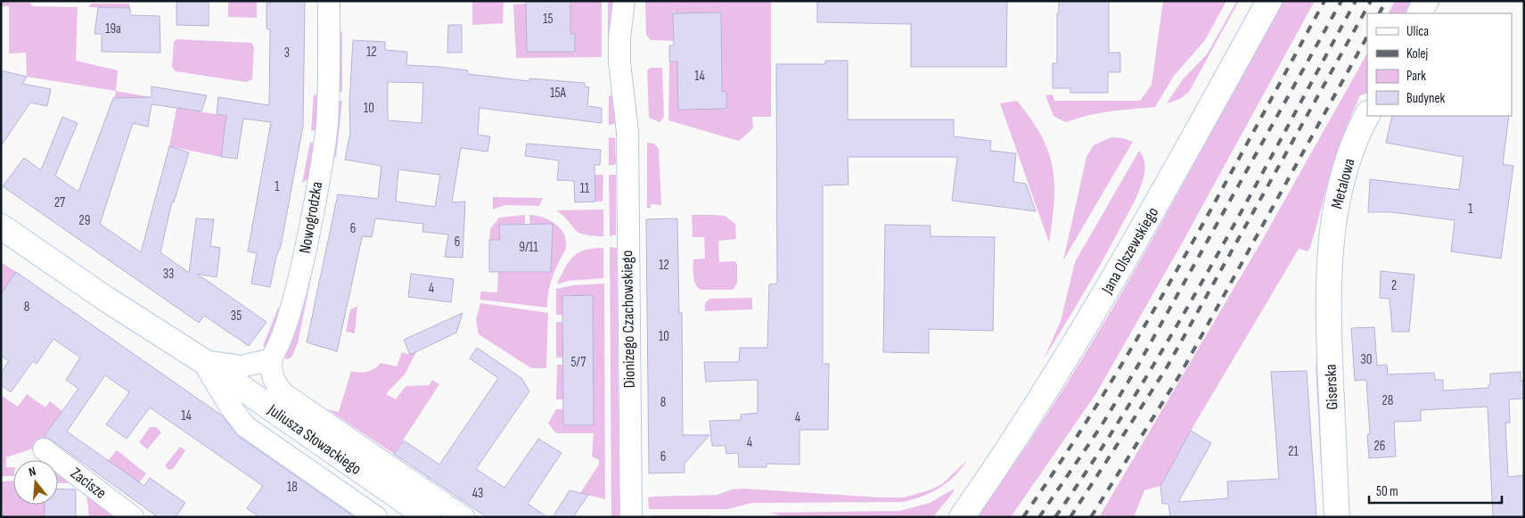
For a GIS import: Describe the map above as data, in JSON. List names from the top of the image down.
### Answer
{
  "streets": {
    "street": [
      "Metalowa",
      "Nowogrodzka",
      "Jana Olszewskiego",
      "Dionizego Czachowskiego",
      "Giserska",
      "Juliusza Słowackiego",
      "Zacisze"
    ]
  },
  "crossings": [
    ["Metalowa", "Giserska"],
    ["Nowogrodzka", "Juliusza Słowackiego"]
  ],
  "house_numbers": [
    "15",
    "19a",
    "12",
    "3",
    "14",
    "15A",
    "10",
    "1",
    "11",
    "27",
    "1",
    "29",
    "6",
    "6",
    "9/11",
    "12",
    "33",
    "2",
    "4",
    "8",
    "35",
    "10",
    "30",
    "5/7",
    "28",
    "8",
    "14",
    "4",
    "4",
    "26",
    "21",
    "6",
    "18",
    "43"
  ],
  "legend": [
    "Ulica",
    "Kolej",
    "Park",
    "Budynek"
  ],
  "scale_bar": "50 m",
  "north": "top"
}
